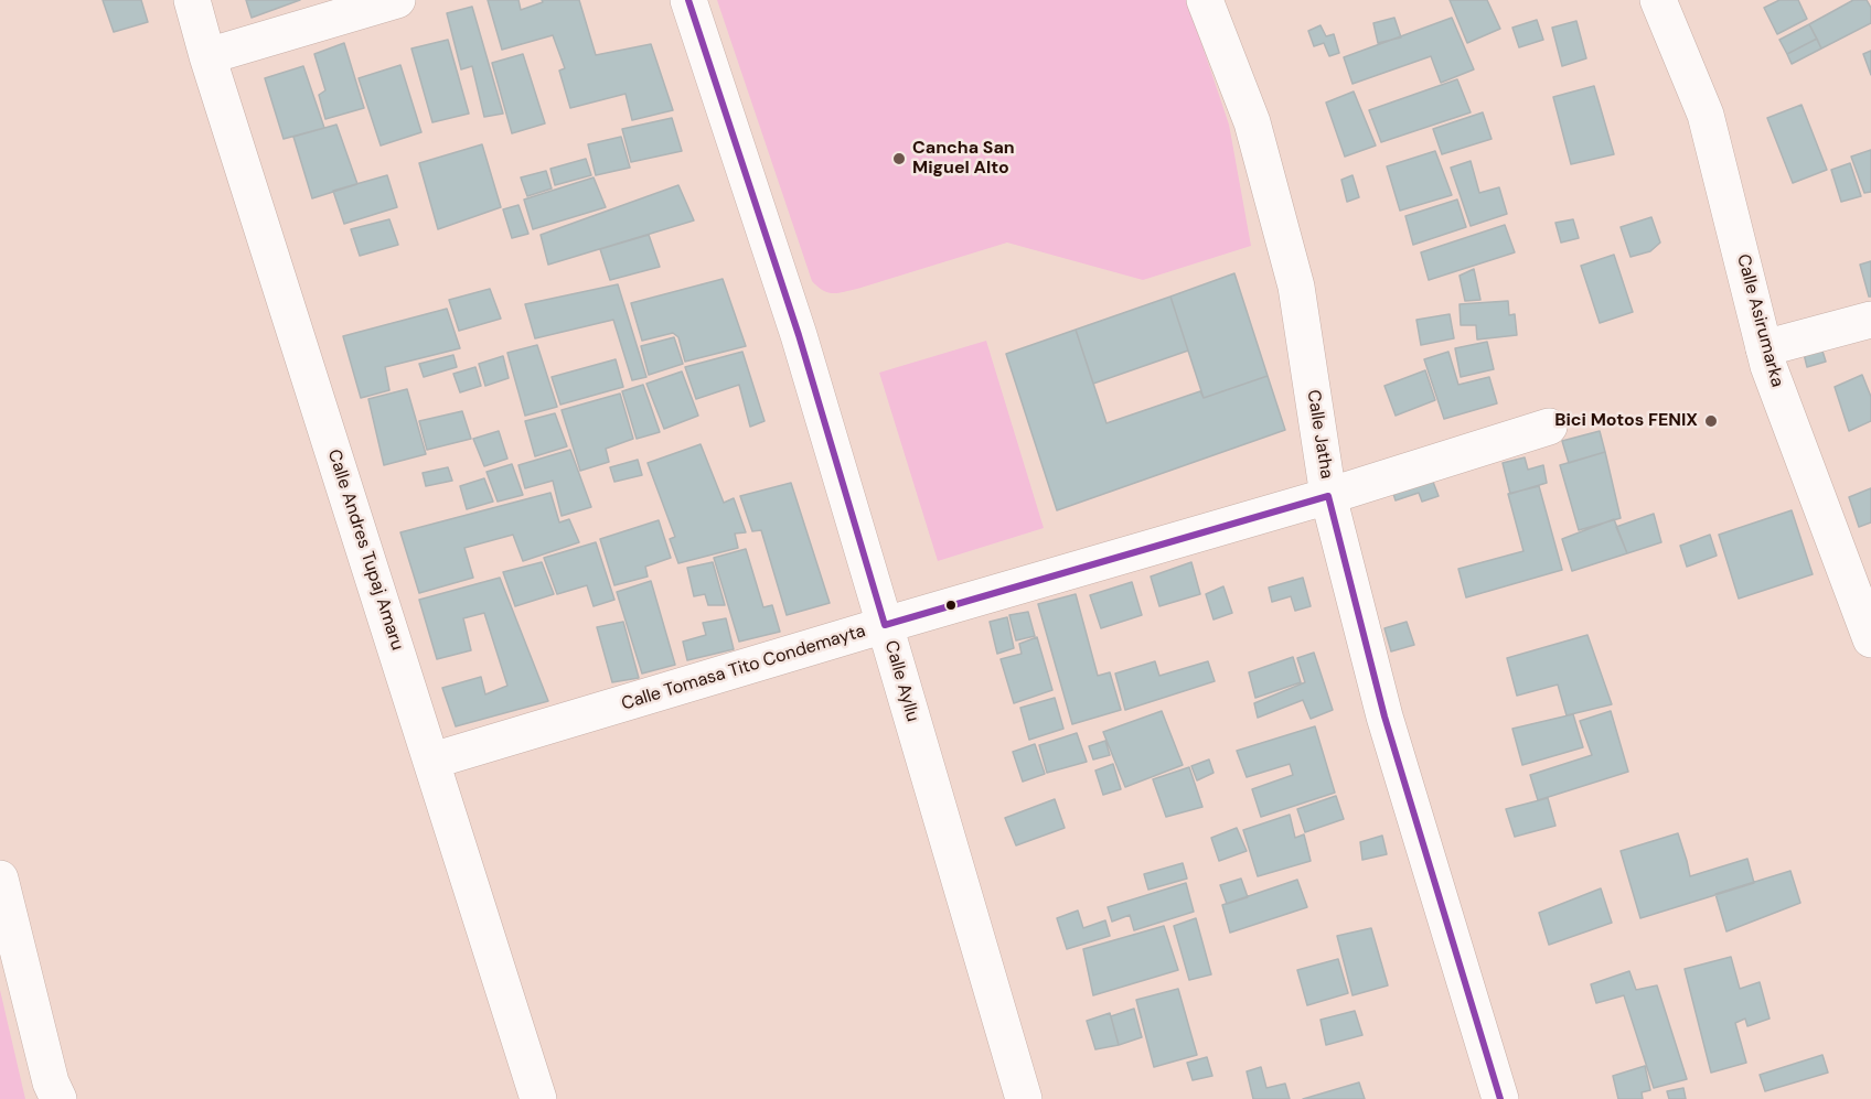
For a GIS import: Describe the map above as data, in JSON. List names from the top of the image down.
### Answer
{
  "streets": {
    "street": [
      "Calle Asirumarka",
      "Calle Jatha",
      "Calle Andres Tupaj Amaru",
      "Calle Tomasa Tito Condemayta",
      "Calle Ayllu"
    ]
  },
  "crossings": [
    ["Calle Jatha", "Calle Tomasa Tito Condemayta"],
    ["Calle Andres Tupaj Amaru", "Calle Tomasa Tito Condemayta"],
    ["Calle Tomasa Tito Condemayta", "Calle Ayllu"]
  ],
  "places": ["Cancha San Miguel Alto", "Bici Motos FENIX"]
}
